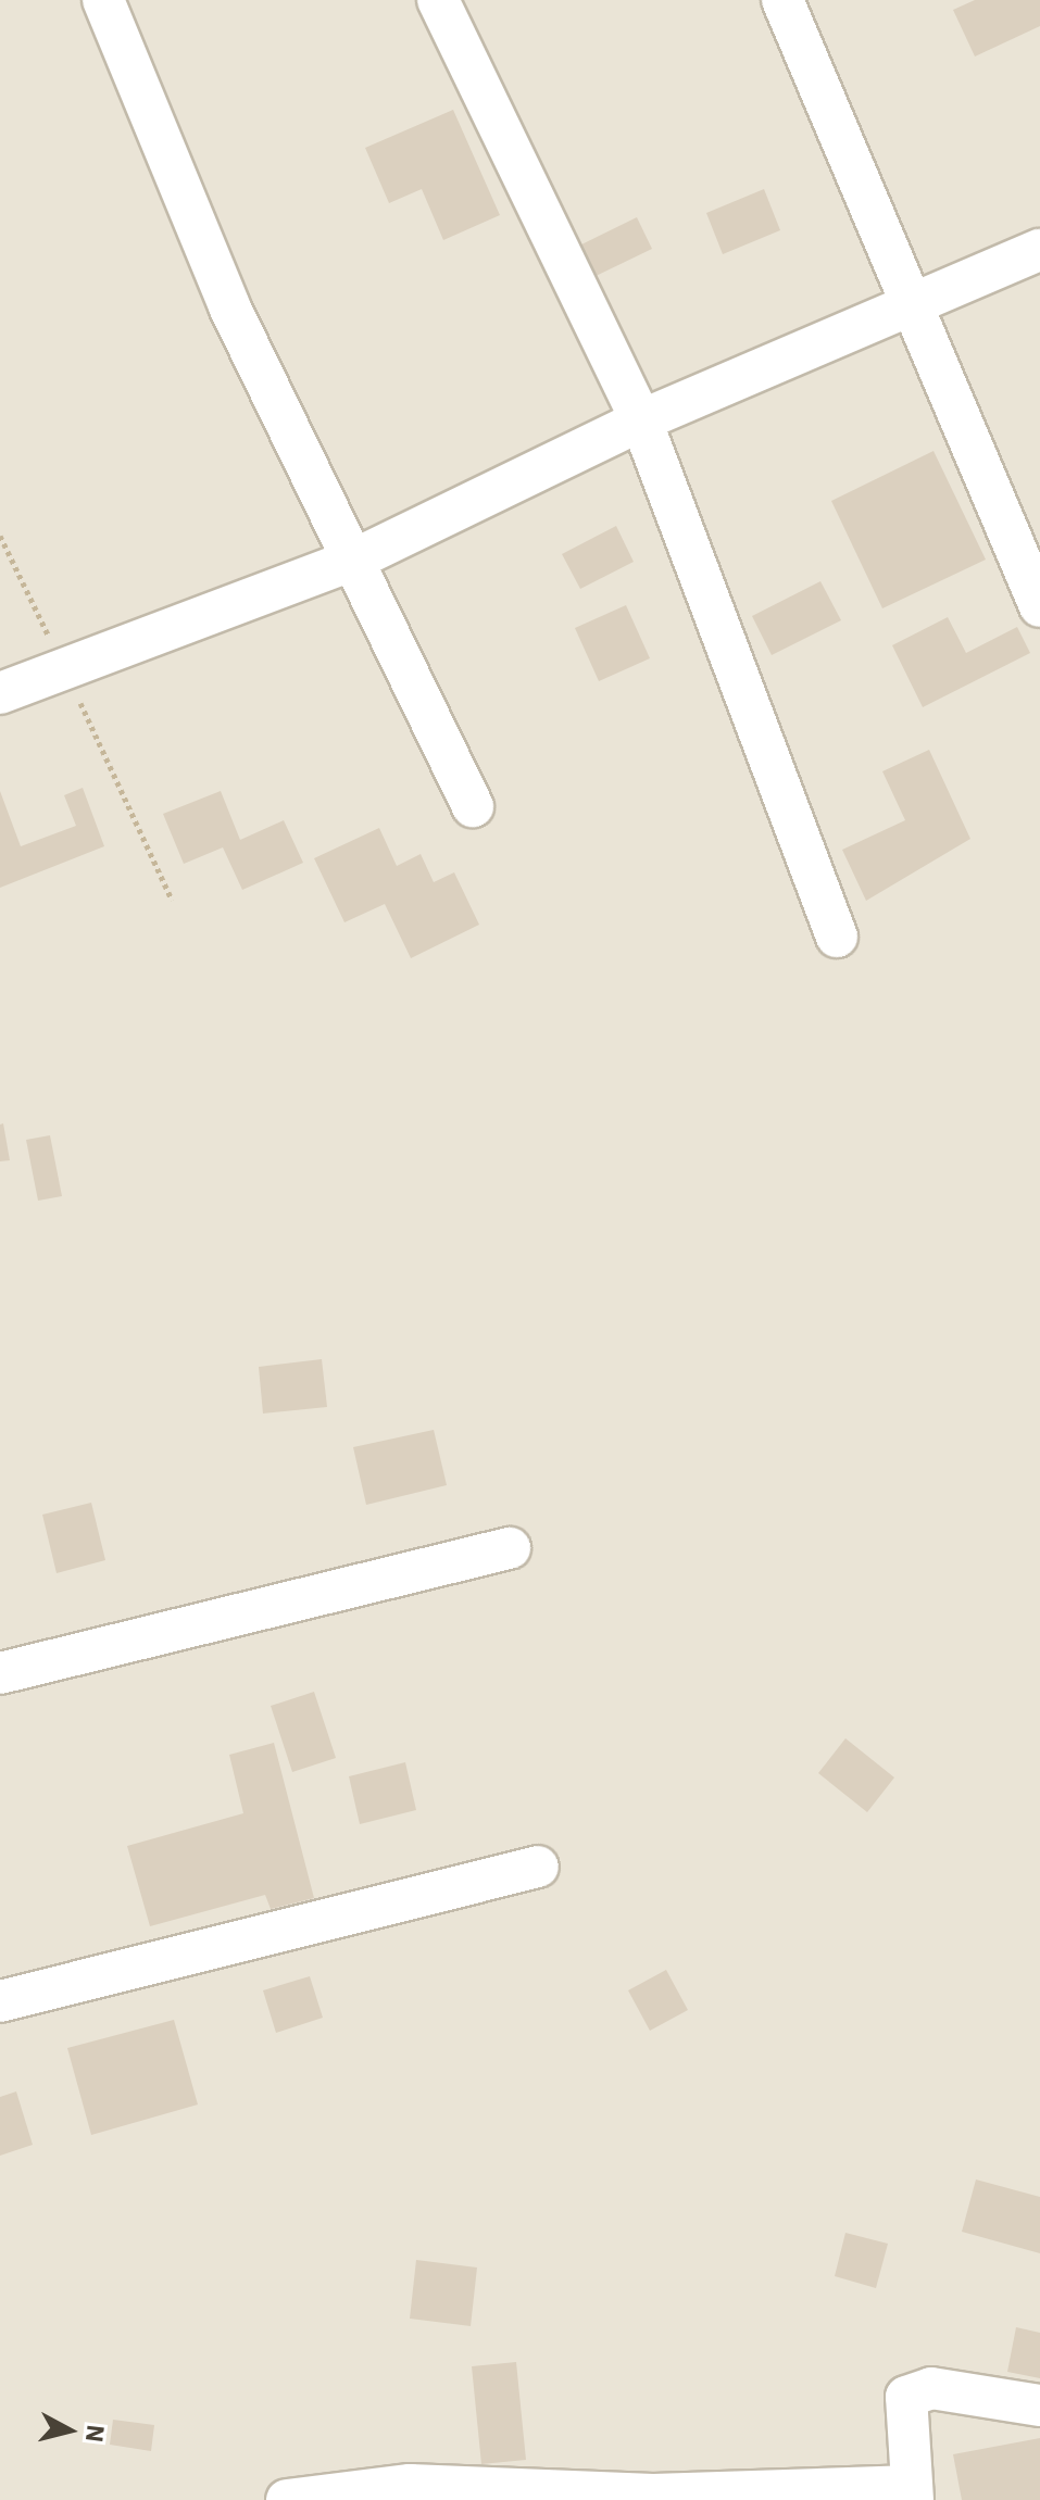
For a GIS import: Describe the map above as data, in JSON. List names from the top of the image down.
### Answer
{
  "north": "right"
}
